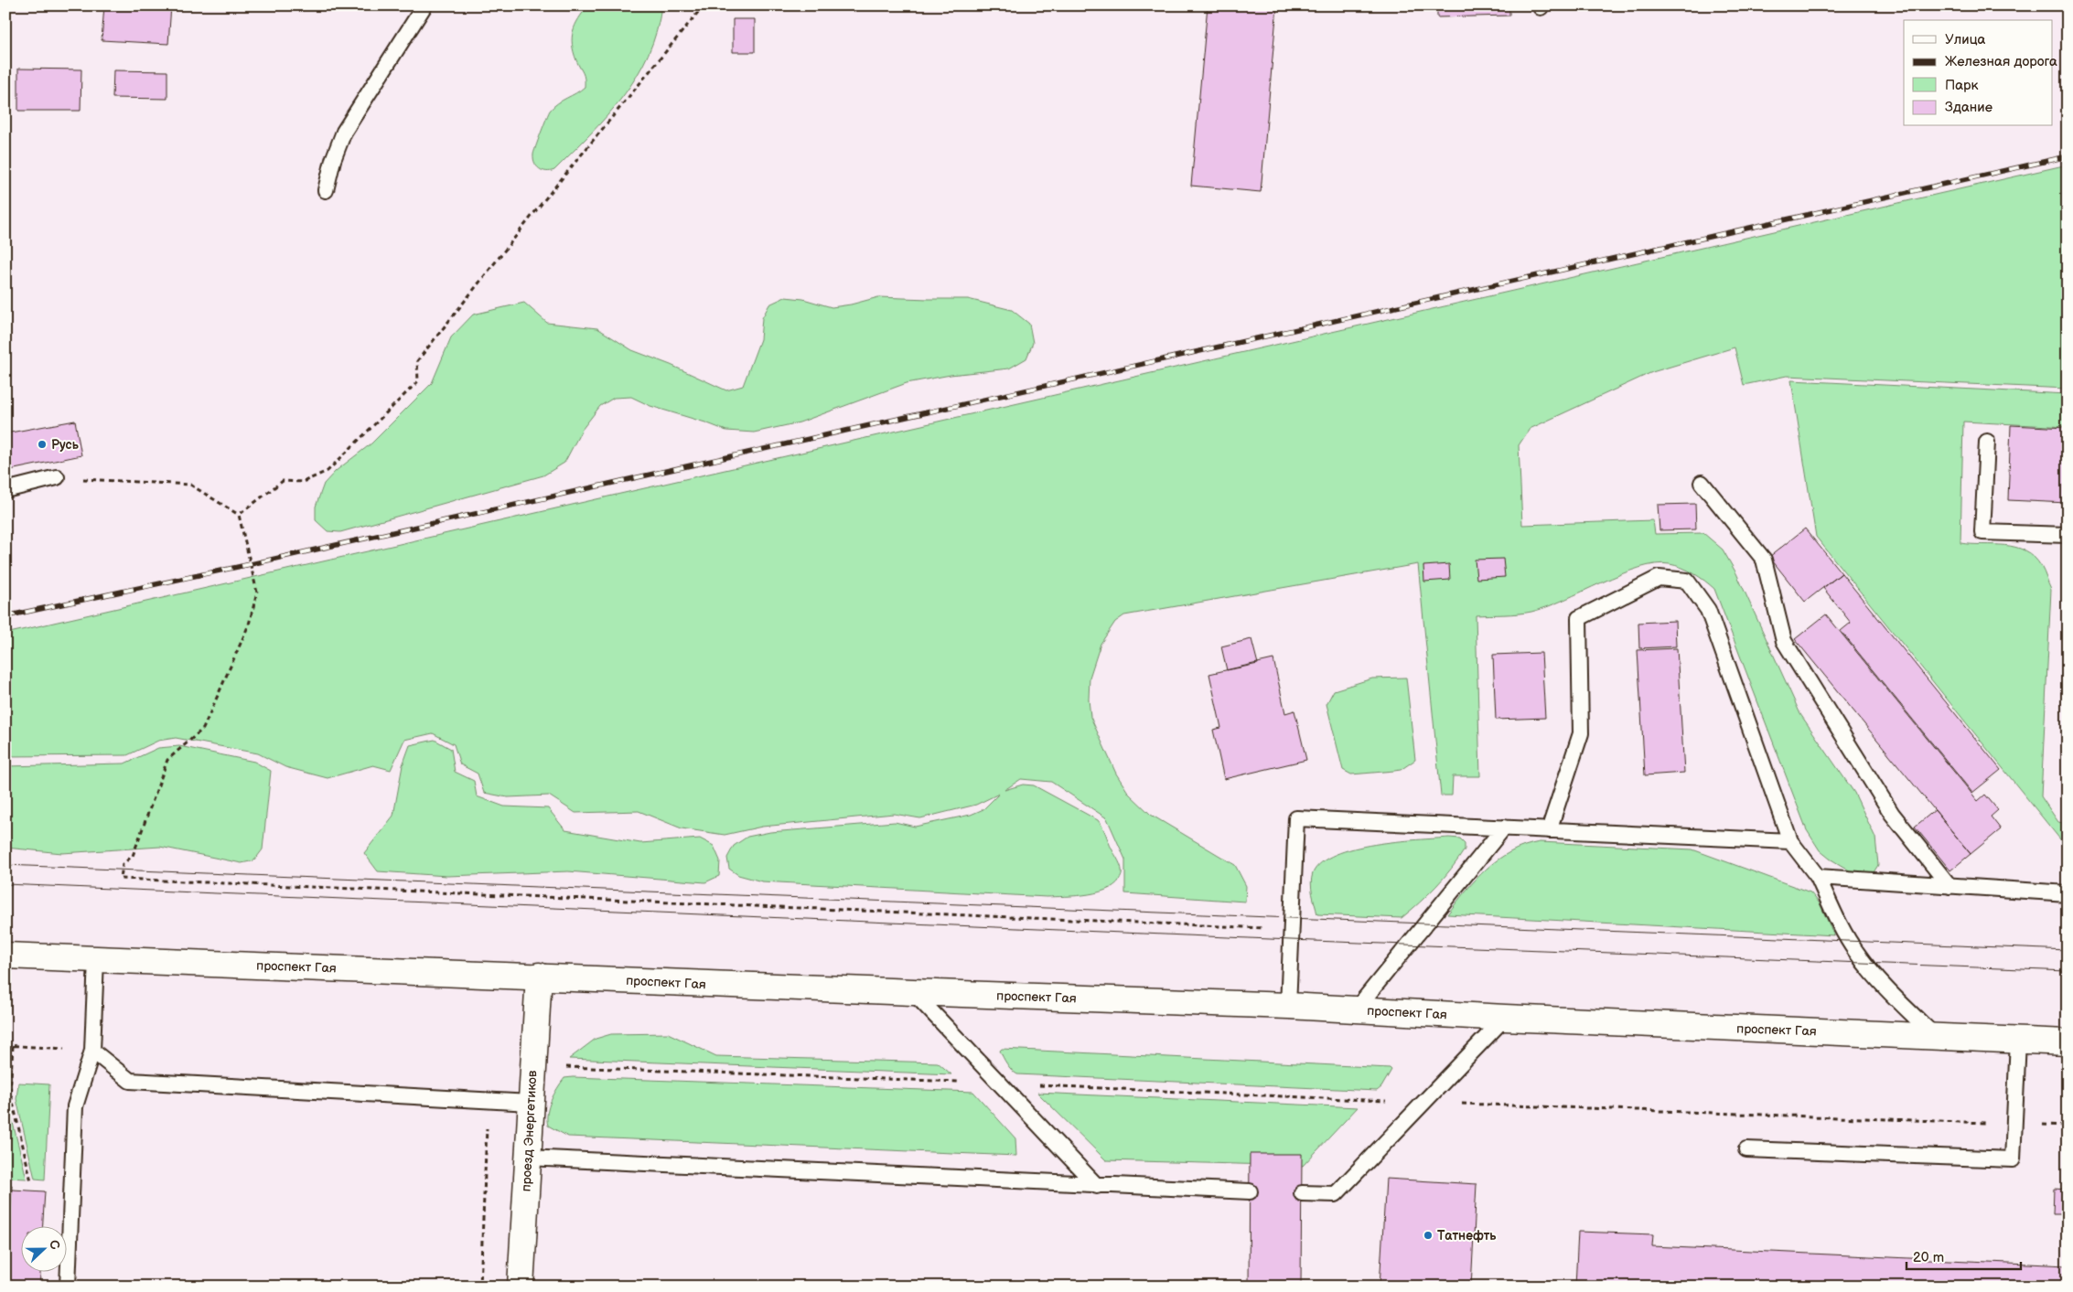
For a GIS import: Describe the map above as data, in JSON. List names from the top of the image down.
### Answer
{
  "streets": {
    "main road": ["проспект Гая", "проезд Энергетиков"]
  },
  "crossings": [
    ["проспект Гая", "проезд Энергетиков"]
  ],
  "places": ["Русь", "Татнефть"],
  "legend": [
    "Улица",
    "Железная дорога",
    "Парк",
    "Здание"
  ],
  "scale_bar": "20 m",
  "north": "right"
}
